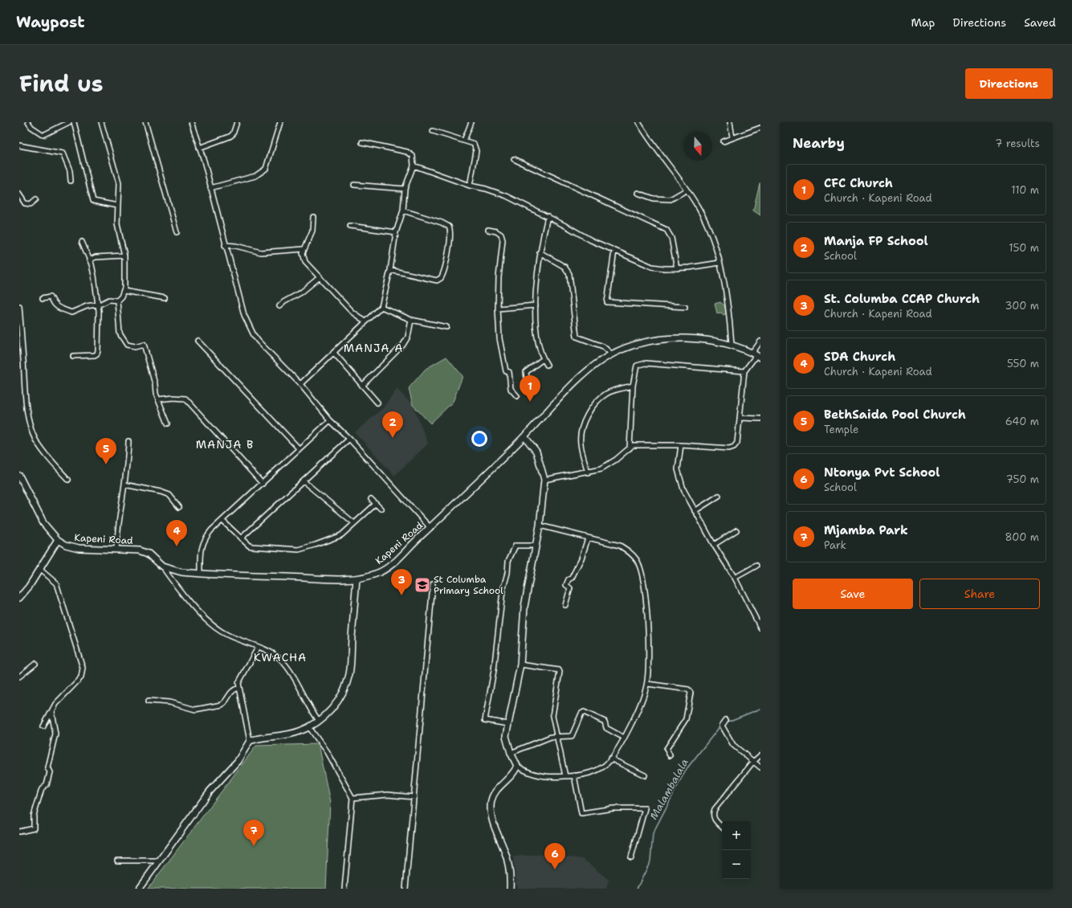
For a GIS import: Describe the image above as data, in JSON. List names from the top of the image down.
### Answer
{
  "streets": {
    "main road": ["Kapeni Road"]
  },
  "districts": ["MANJA A", "MANJA B", "KWACHA"],
  "water": ["Malambalala"],
  "places": {
    "school or university": ["St Columba Primary School"]
  },
  "north": "bottom",
  "page": {
    "header": "Waypost",
    "nav": ["Map", "Directions", "Saved"],
    "title": "Find us",
    "buttons": [
      "Directions",
      ["Save", "Share"]
    ],
    "heading": ["Nearby", "7 results"],
    "list": [
      {
        "mark": "1",
        "name": "CFC Church",
        "note": "Church · Kapeni Road",
        "value": "110 m"
      },
      {
        "mark": "2",
        "name": "Manja FP School",
        "note": "School",
        "value": "150 m"
      },
      {
        "mark": "3",
        "name": "St. Columba CCAP Church",
        "note": "Church · Kapeni Road",
        "value": "300 m"
      },
      {
        "mark": "4",
        "name": "SDA Church",
        "note": "Church · Kapeni Road",
        "value": "550 m"
      },
      {
        "mark": "5",
        "name": "BethSaida Pool Church",
        "note": "Temple",
        "value": "640 m"
      },
      {
        "mark": "6",
        "name": "Ntonya Pvt School",
        "note": "School",
        "value": "750 m"
      },
      {
        "mark": "7",
        "name": "Mjamba Park",
        "note": "Park",
        "value": "800 m"
      }
    ],
    "pins": [
      "1",
      "2",
      "5",
      "4",
      "3",
      "7",
      "6"
    ],
    "map_buttons": ["+", "−"]
  }
}
